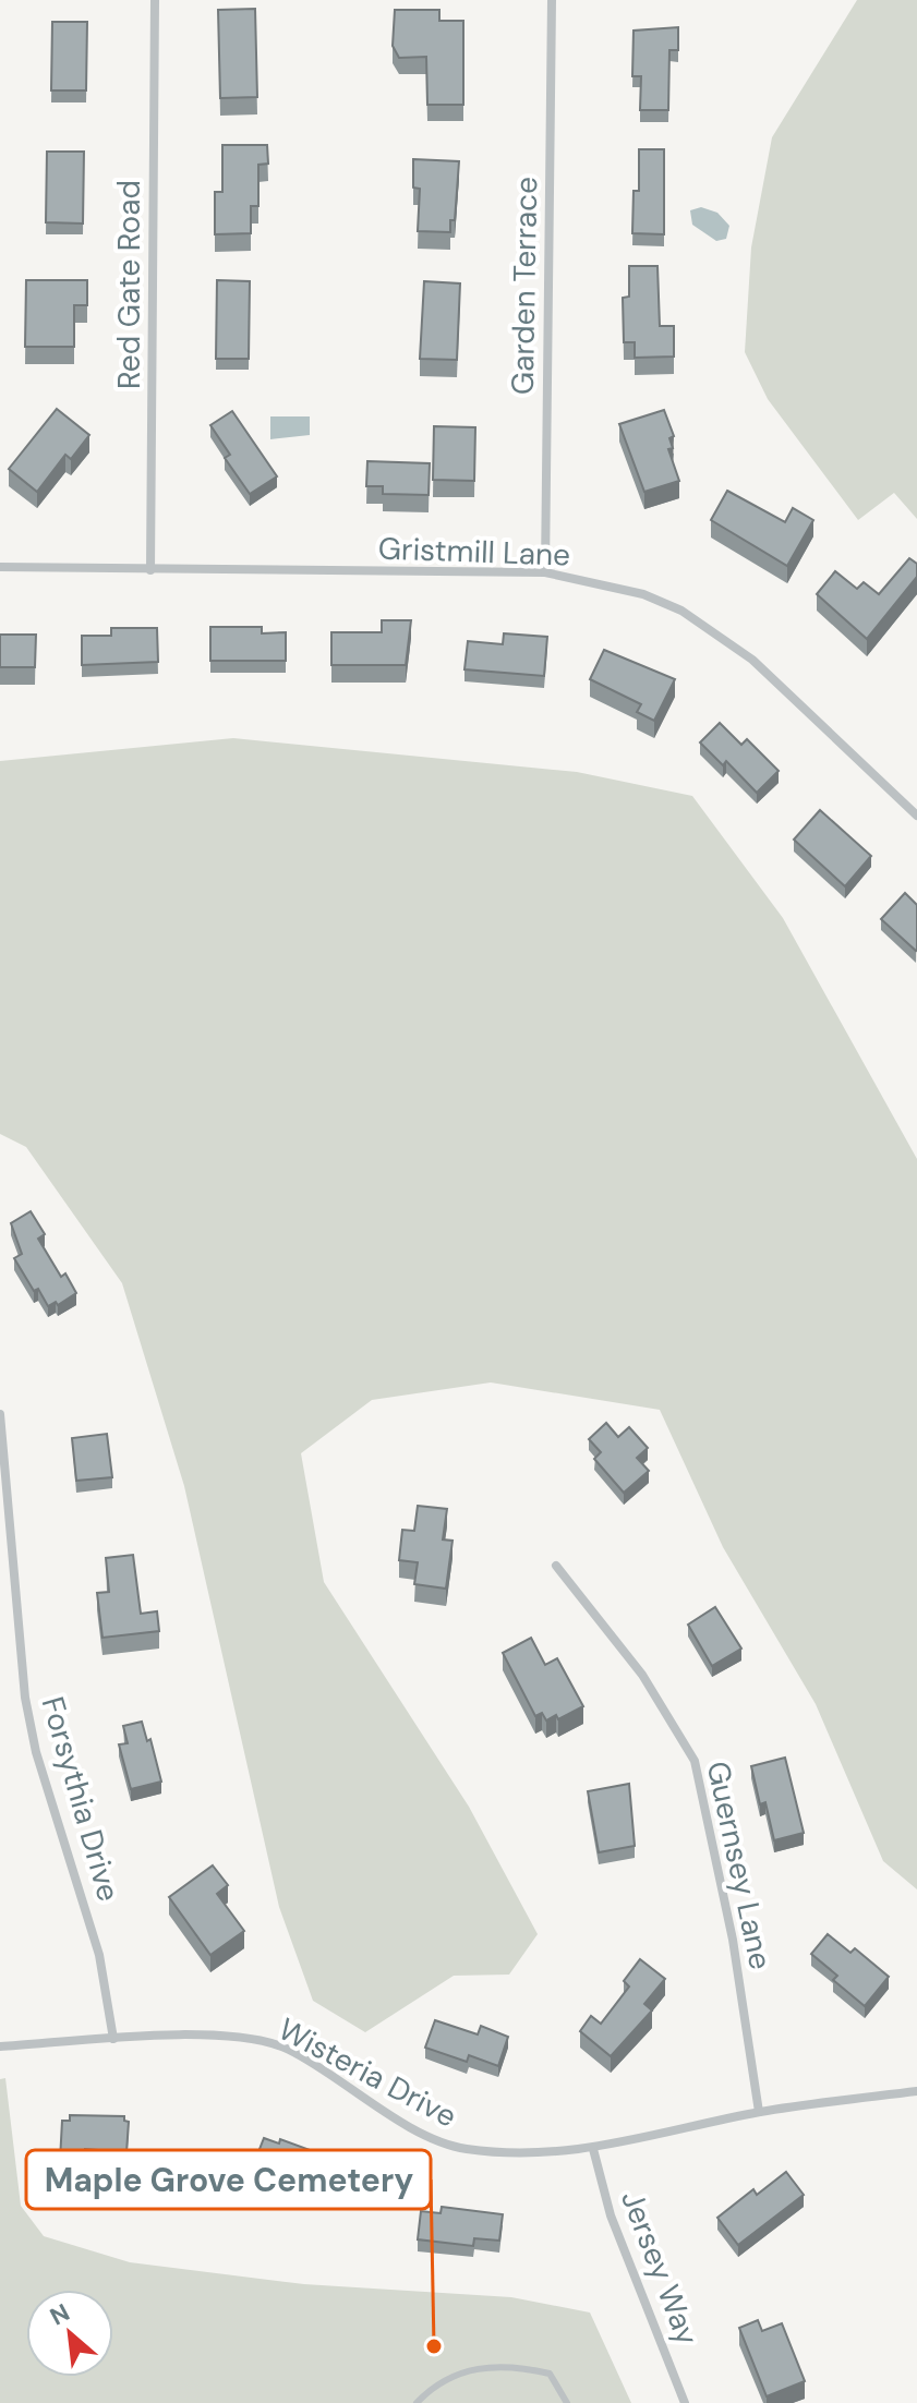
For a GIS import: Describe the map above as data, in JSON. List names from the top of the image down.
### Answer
{
  "streets": {
    "street": [
      "Red Gate Road",
      "Garden Terrace",
      "Gristmill Lane",
      "Forsythia Drive",
      "Guernsey Lane",
      "Wisteria Drive",
      "Jersey Way"
    ]
  },
  "crossings": [
    ["Red Gate Road", "Gristmill Lane"],
    ["Garden Terrace", "Gristmill Lane"],
    ["Forsythia Drive", "Wisteria Drive"],
    ["Guernsey Lane", "Wisteria Drive"],
    ["Wisteria Drive", "Jersey Way"]
  ],
  "places": ["Maple Grove Cemetery"],
  "north": "top left"
}
